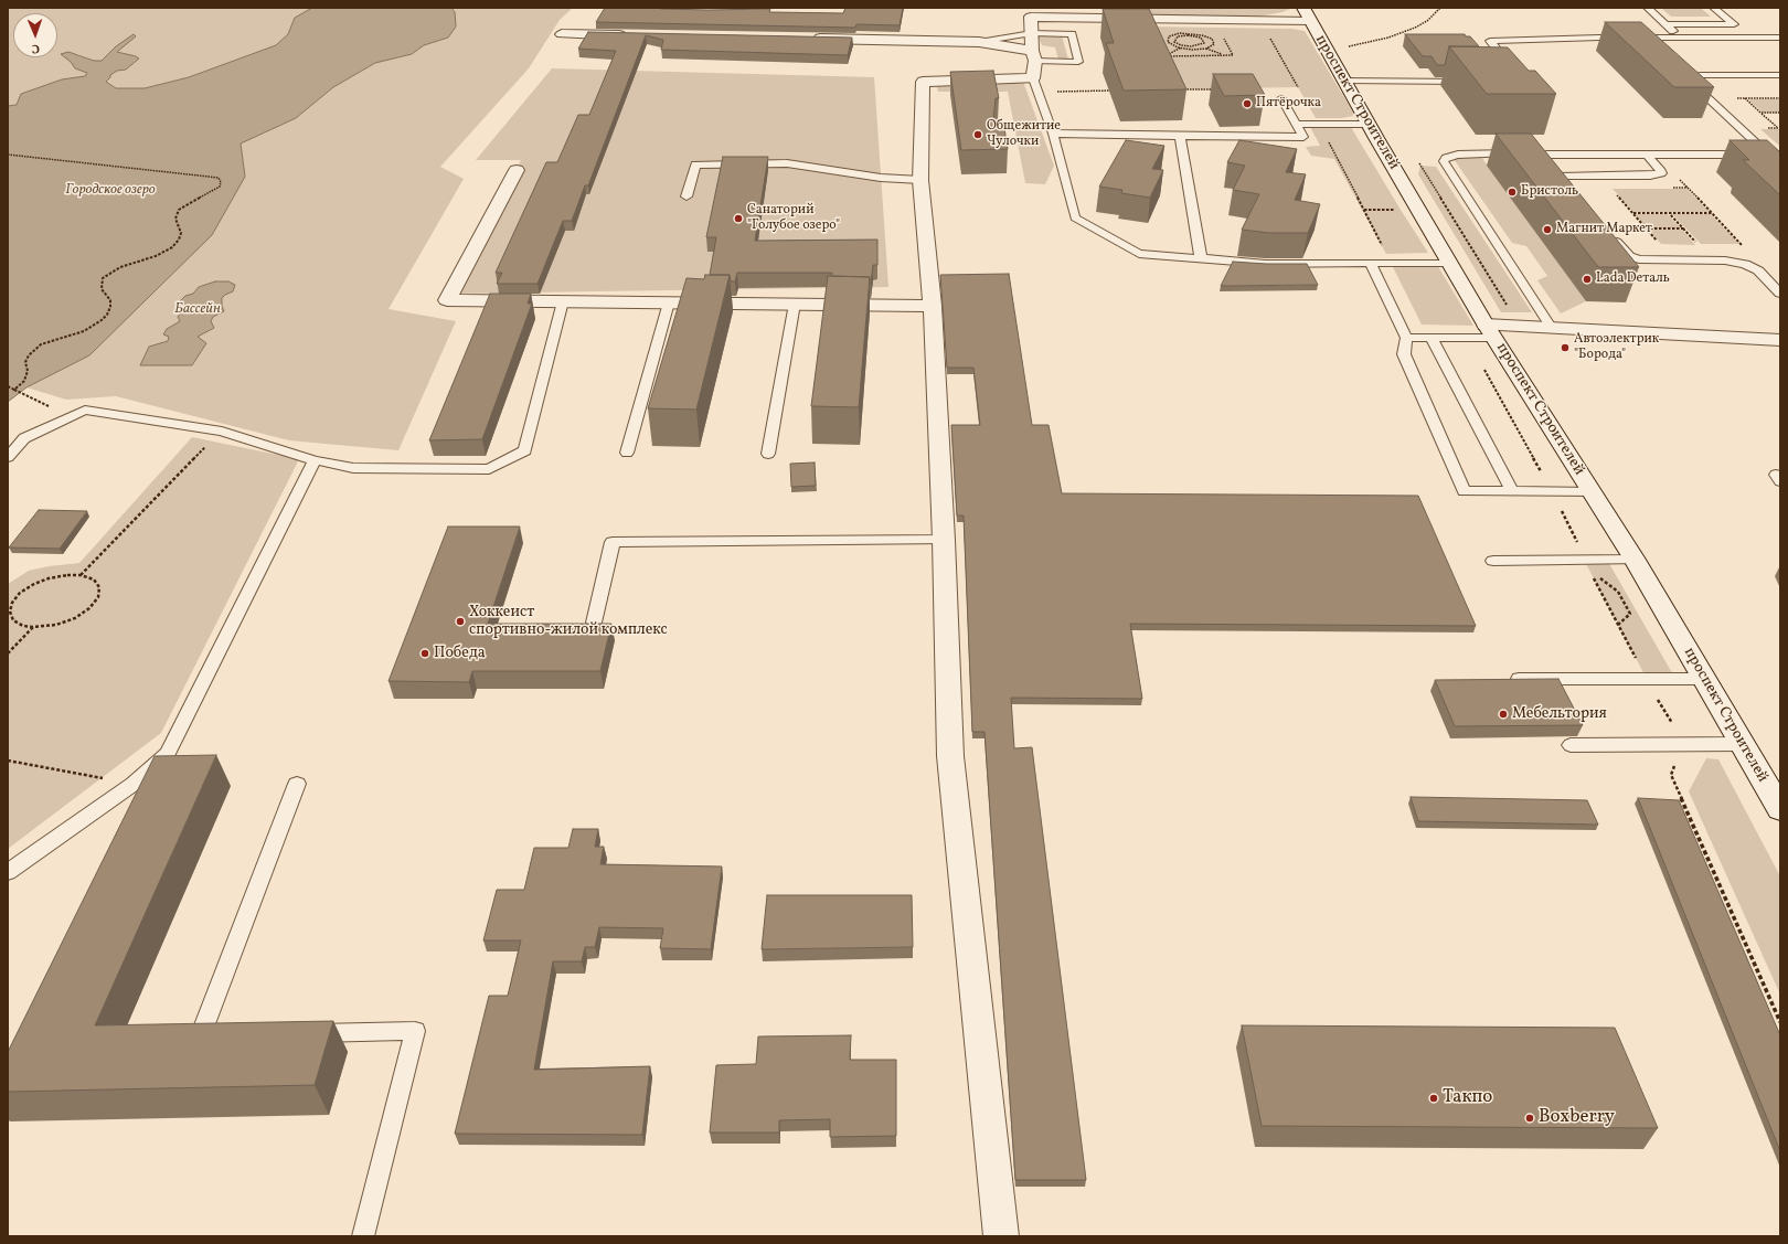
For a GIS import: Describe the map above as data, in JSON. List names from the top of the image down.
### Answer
{
  "streets": {
    "street": ["проспект Строителей"]
  },
  "water": ["Городское озеро", "Бассейн"],
  "places": [
    "Пятёрочка",
    "Общежитие Чулочки",
    "Бристоль",
    "Санаторий \"Голубое озеро\"",
    "Магнит Маркет",
    "Lada Dеталь",
    "Автоэлектрик \"Борода\"",
    "Хоккеист спортивно-жилой комплекс",
    "Победа",
    "Мебельтория",
    "Такпо",
    "Boxberry"
  ],
  "north": "bottom"
}
